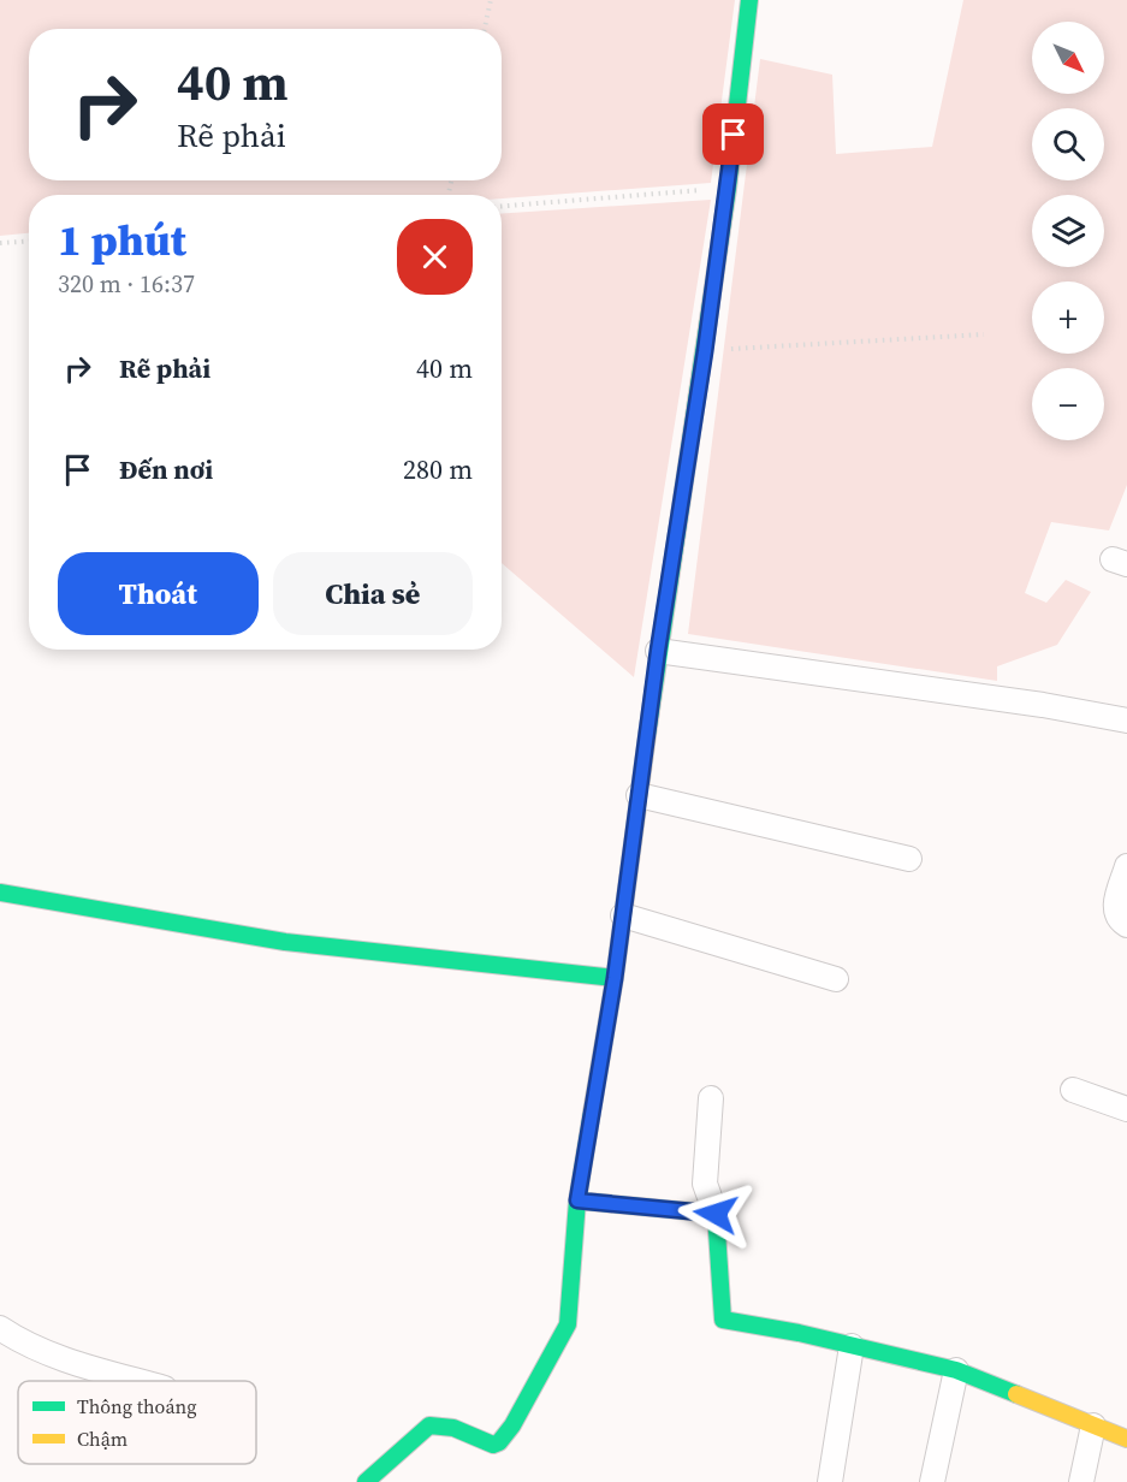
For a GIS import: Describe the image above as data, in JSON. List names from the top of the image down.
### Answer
{
  "legend": ["Thông thoáng", "Chậm"],
  "north": "bottom right",
  "page": {
    "map_buttons": ["+", "−"],
    "turn": ["40 m", "Rẽ phải"],
    "heading": ["1 phút", "320 m · 16:37"],
    "list": [
      {
        "name": "Rẽ phải",
        "value": "40 m"
      },
      {
        "name": "Đến nơi",
        "value": "280 m"
      }
    ],
    "buttons": ["Thoát", "Chia sẻ"]
  }
}
